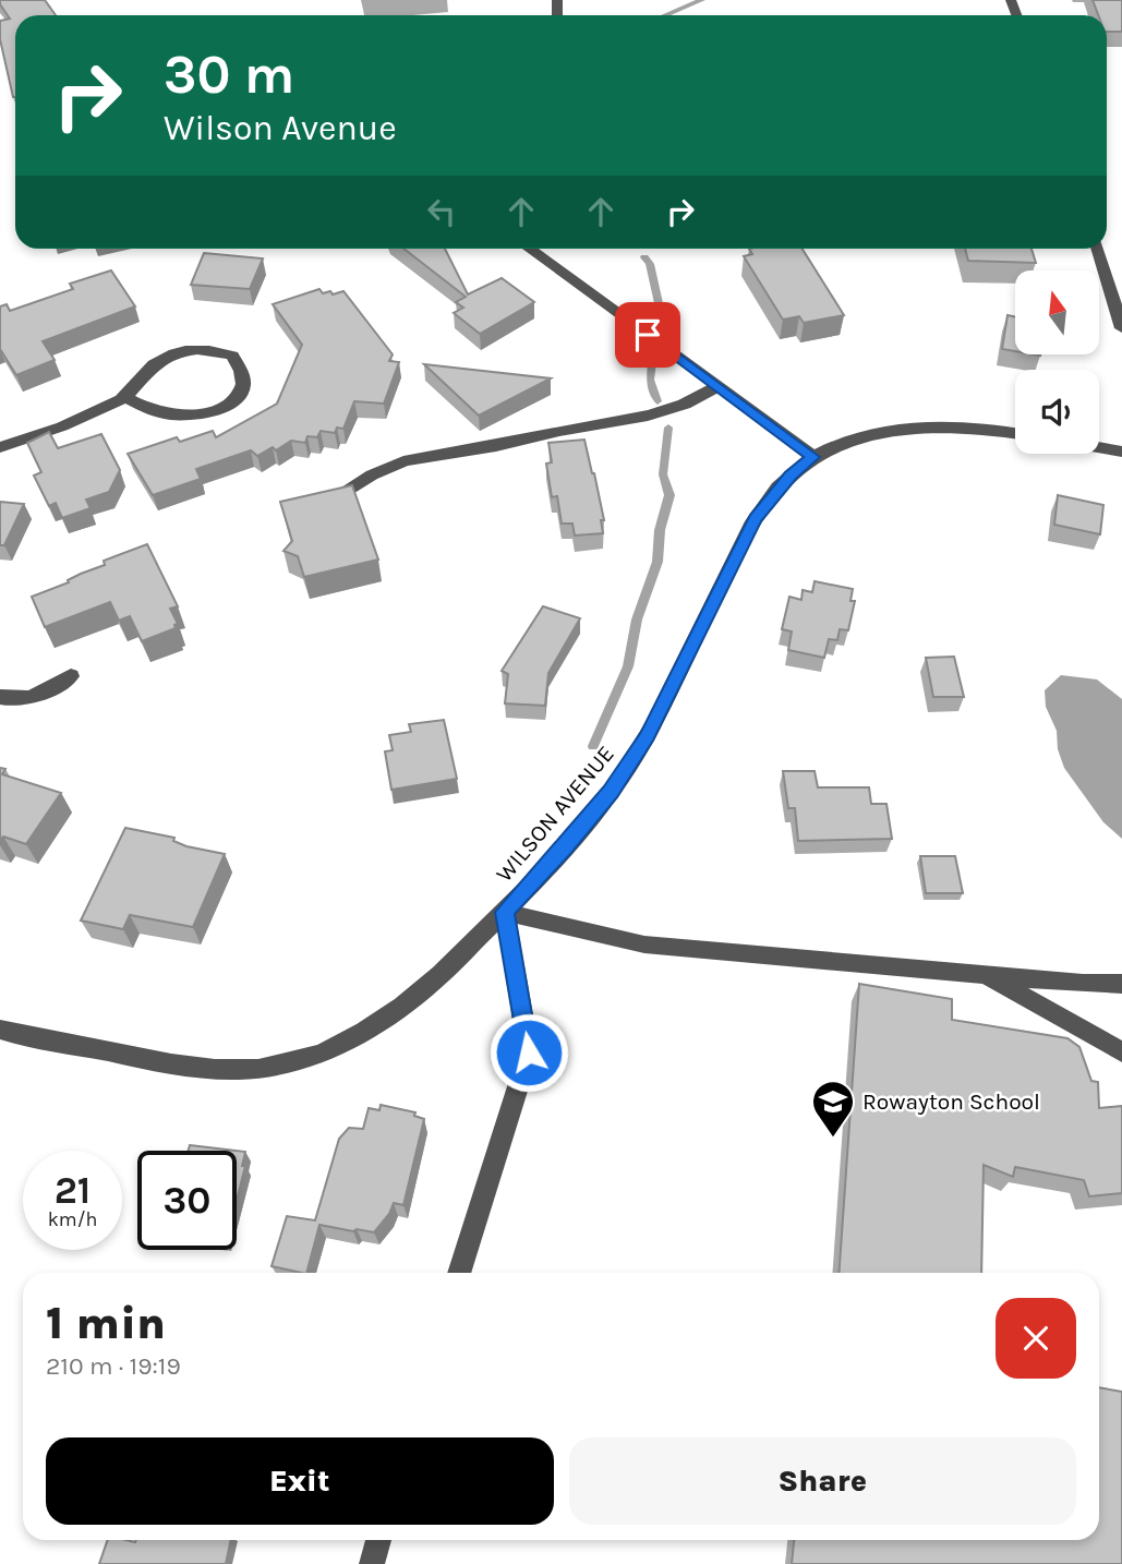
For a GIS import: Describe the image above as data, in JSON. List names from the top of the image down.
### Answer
{
  "streets": {
    "street": ["WILSON AVENUE"]
  },
  "places": {
    "school or university": ["Rowayton School"]
  },
  "north": "top",
  "page": {
    "turn": ["30 m", "Wilson Avenue"],
    "speed": "21 km/h",
    "limit": "30",
    "heading": ["1 min", "210 m · 19:19"],
    "buttons": ["Exit", "Share"]
  }
}
